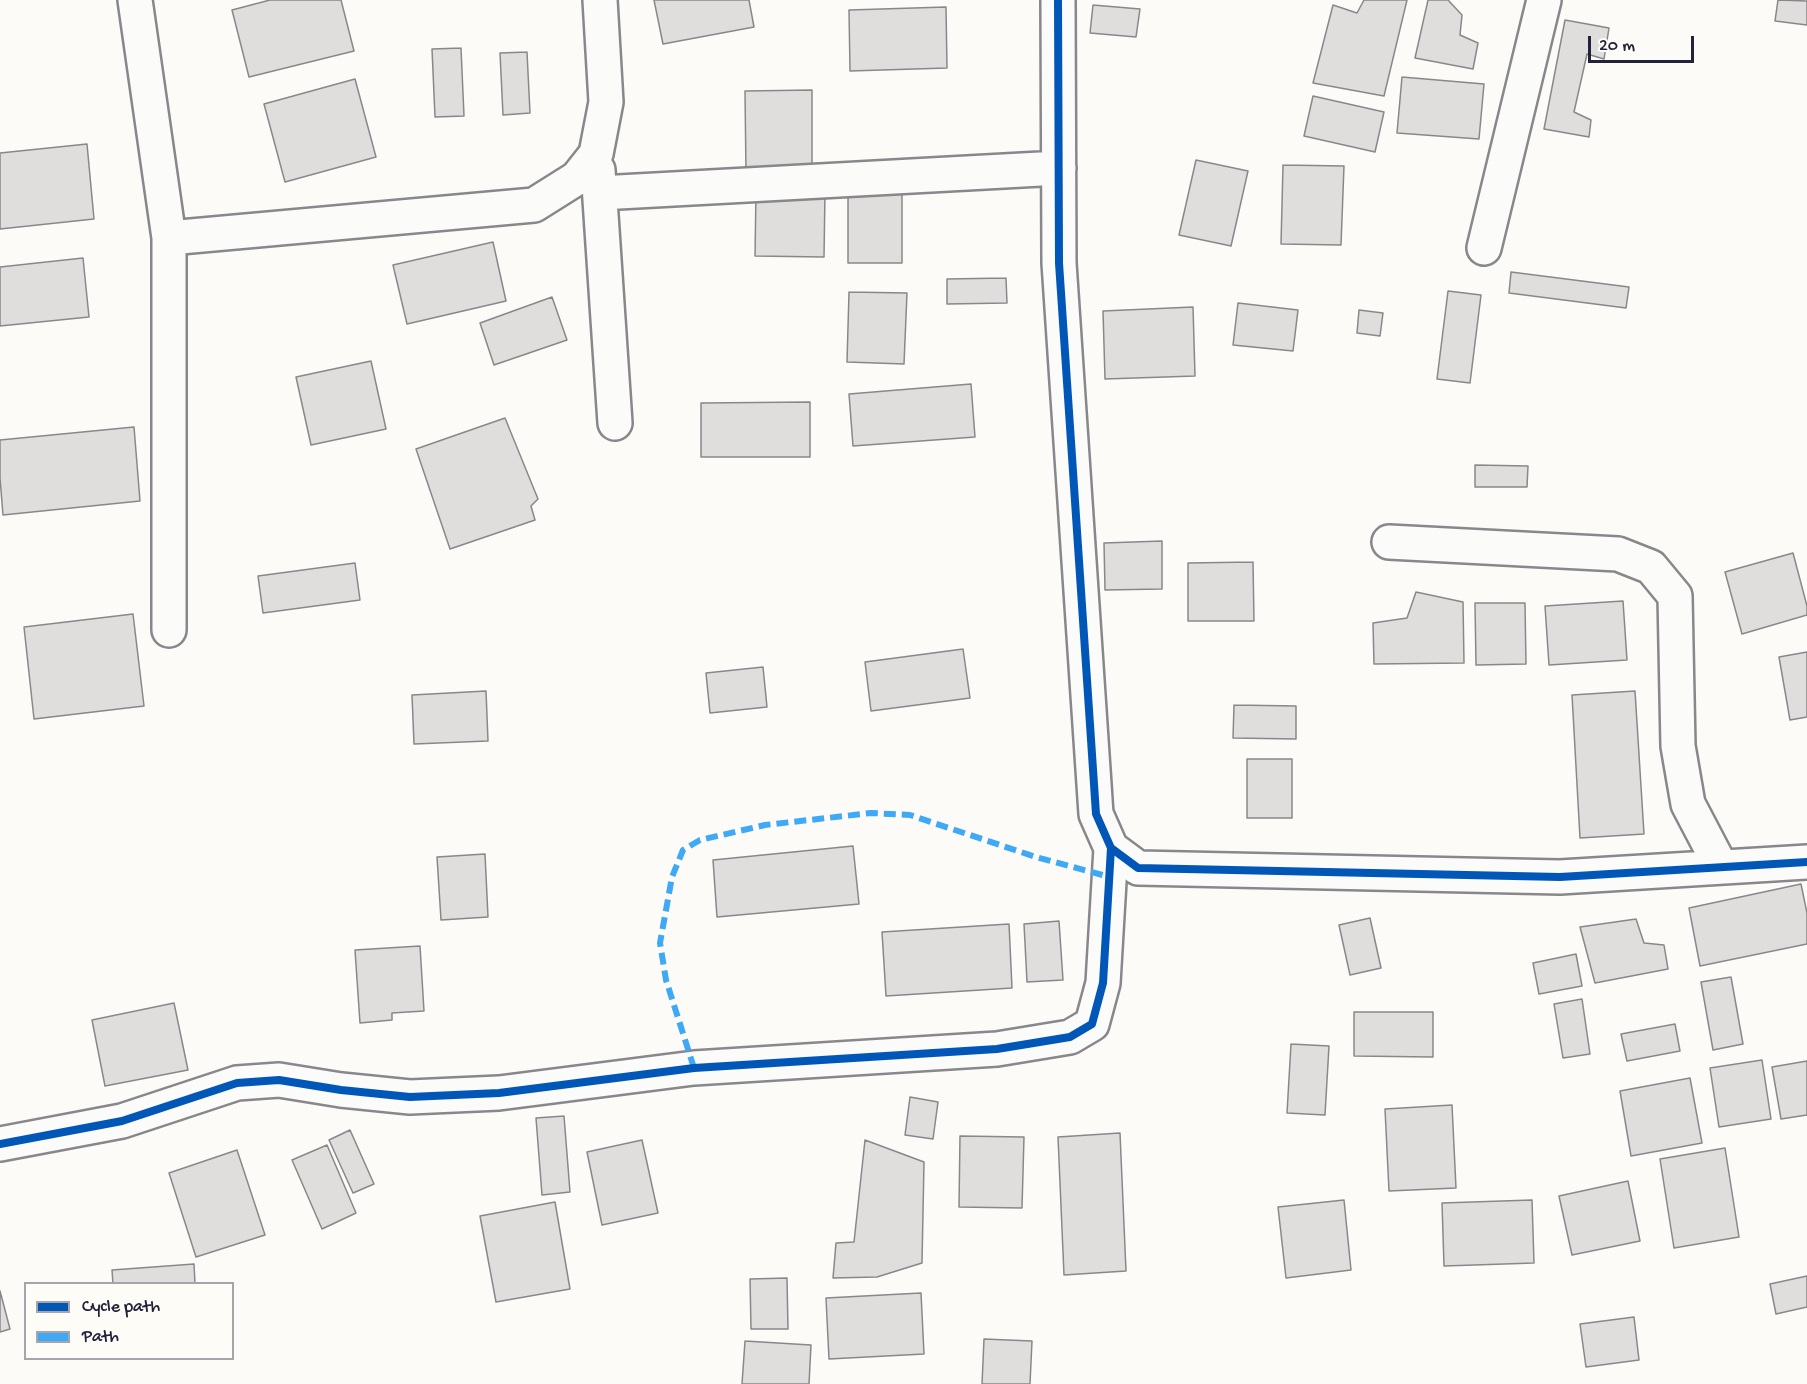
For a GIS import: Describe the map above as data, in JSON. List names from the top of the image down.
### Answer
{
  "legend": ["Cycle path", "Path"],
  "scale_bar": "20 m"
}
